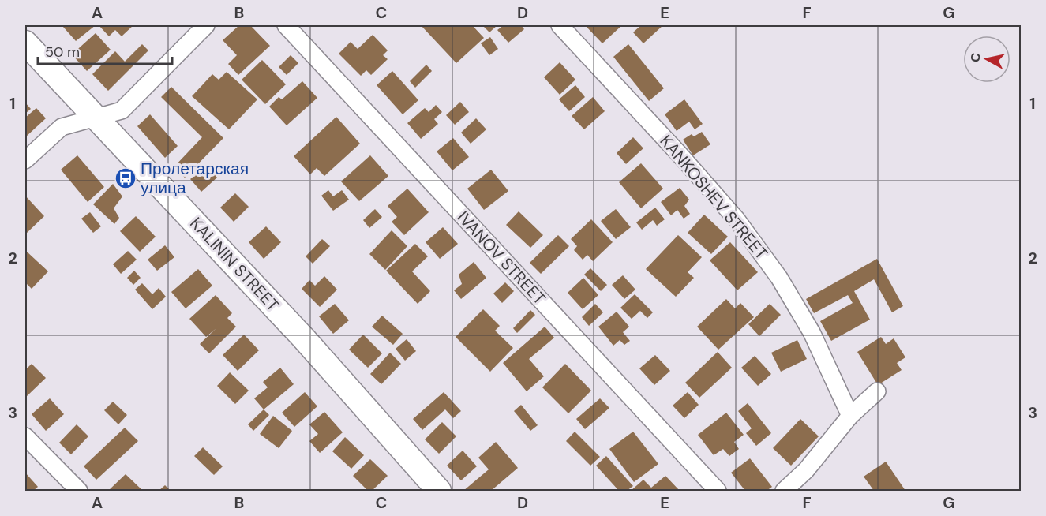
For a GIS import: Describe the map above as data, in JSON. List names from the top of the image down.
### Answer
{
  "streets": {
    "street": ["KANKOSHEV STREET", "IVANOV STREET", "KALININ STREET"]
  },
  "places": {
    "bus stop": ["Пролетарская улица"]
  },
  "scale_bar": "50 m",
  "north": "left",
  "grid": {
    "columns": [
      "A",
      "B",
      "C",
      "D",
      "E",
      "F",
      "G"
    ],
    "rows": ["1", "2", "3"]
  }
}
